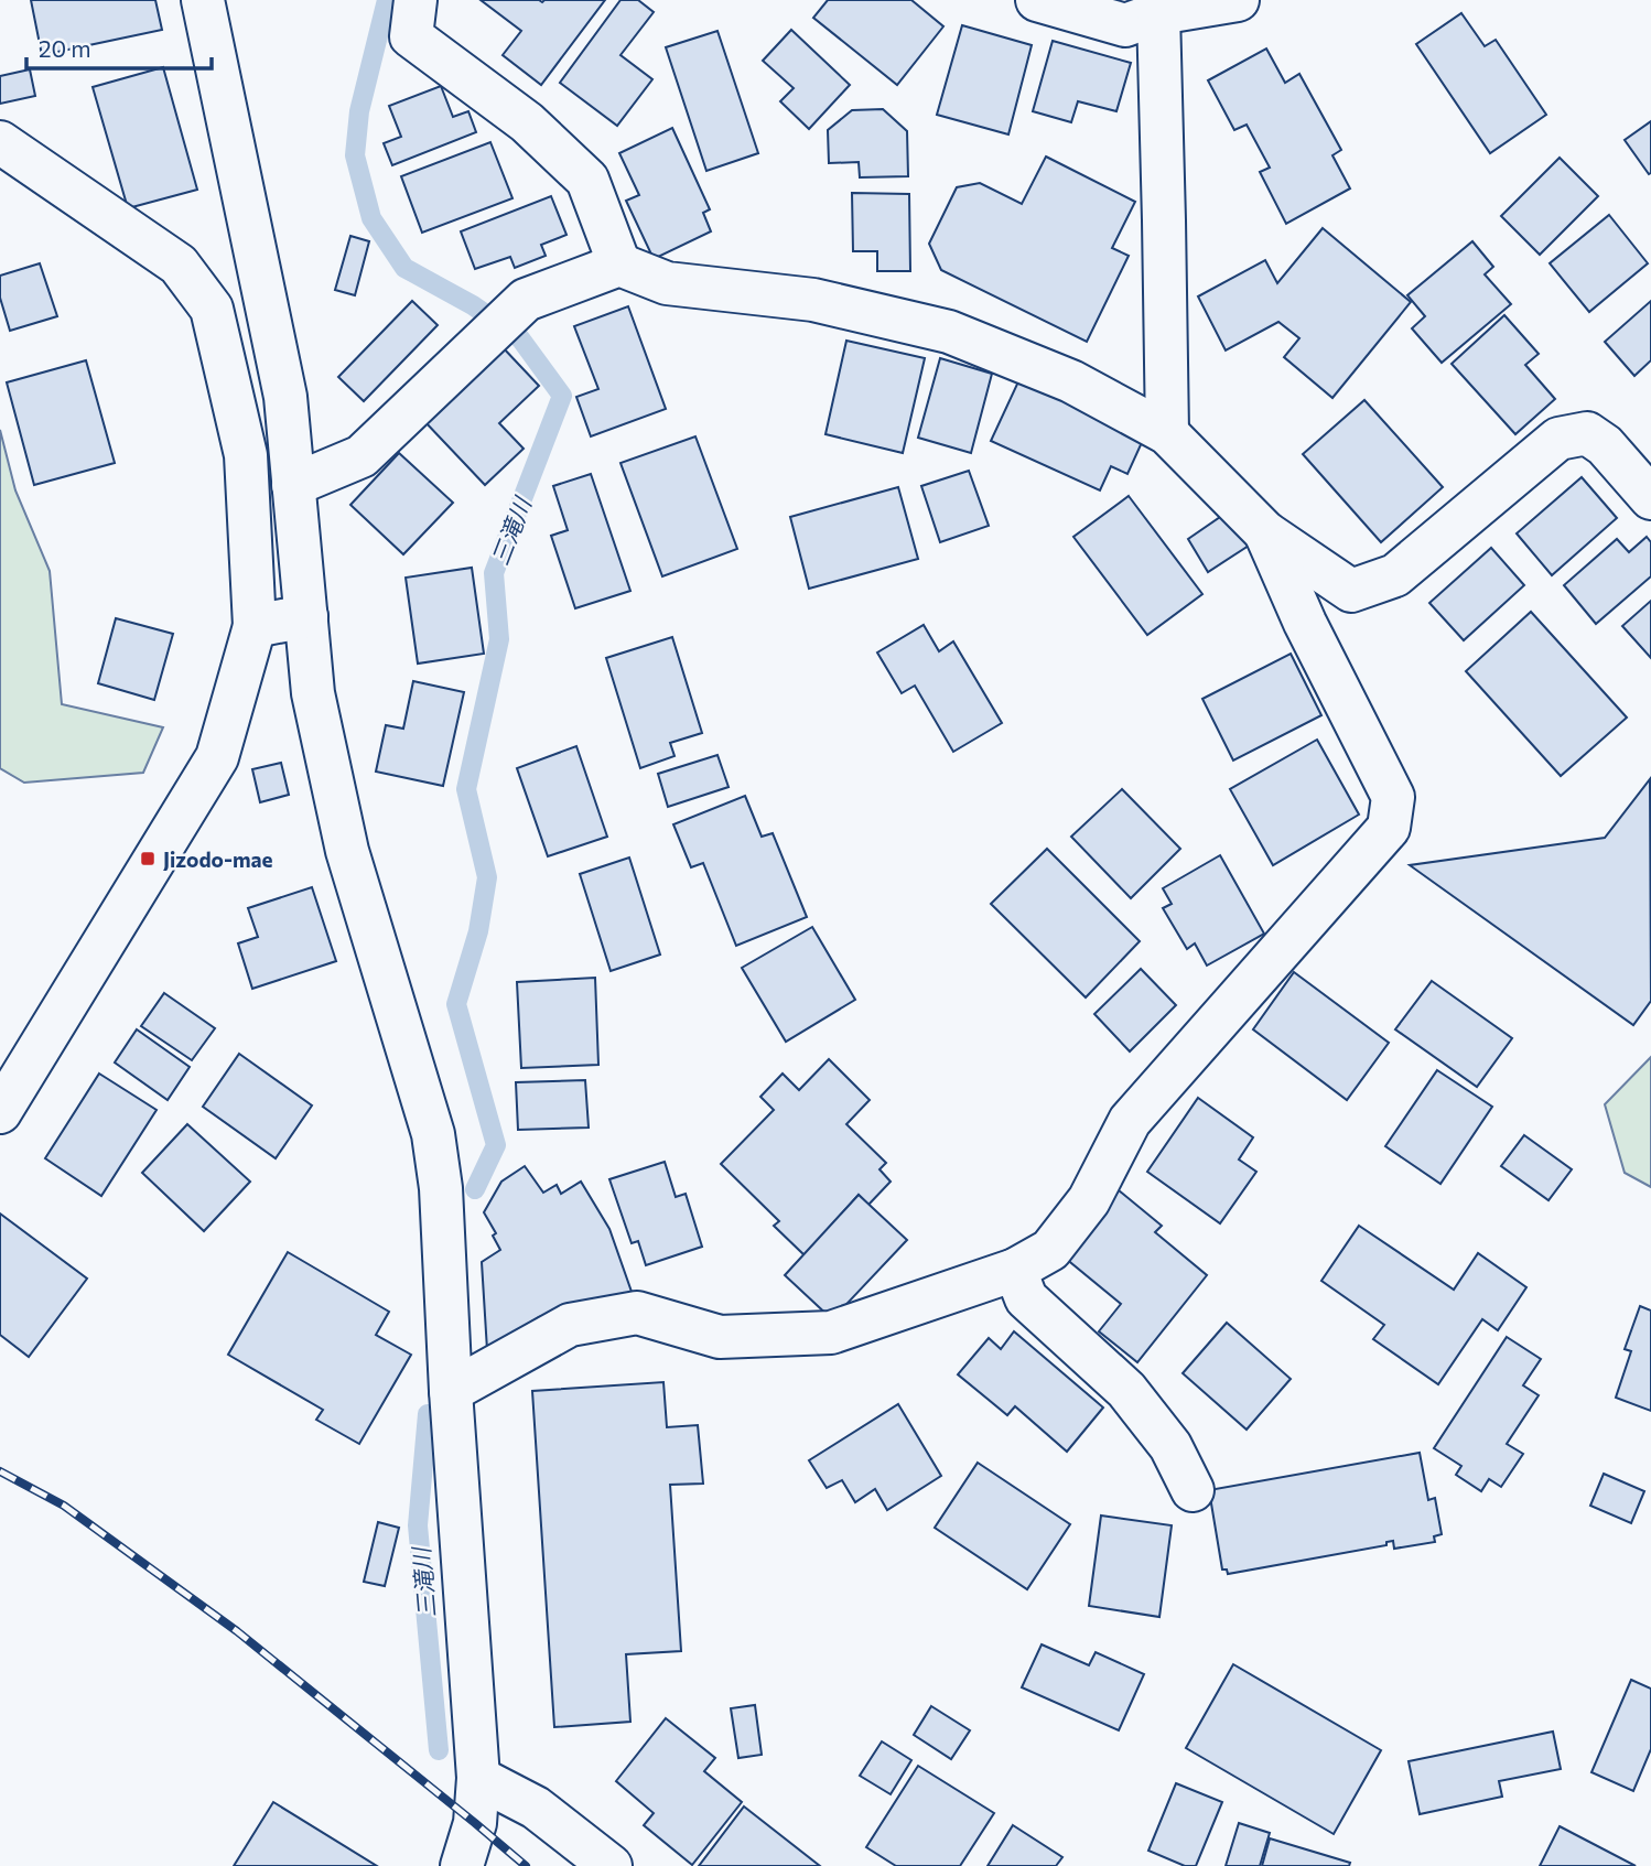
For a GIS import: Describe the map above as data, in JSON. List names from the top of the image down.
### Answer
{
  "water": ["三滝川"],
  "places": {
    "transit": ["Jizodo-mae"]
  },
  "scale_bar": "20 m"
}
